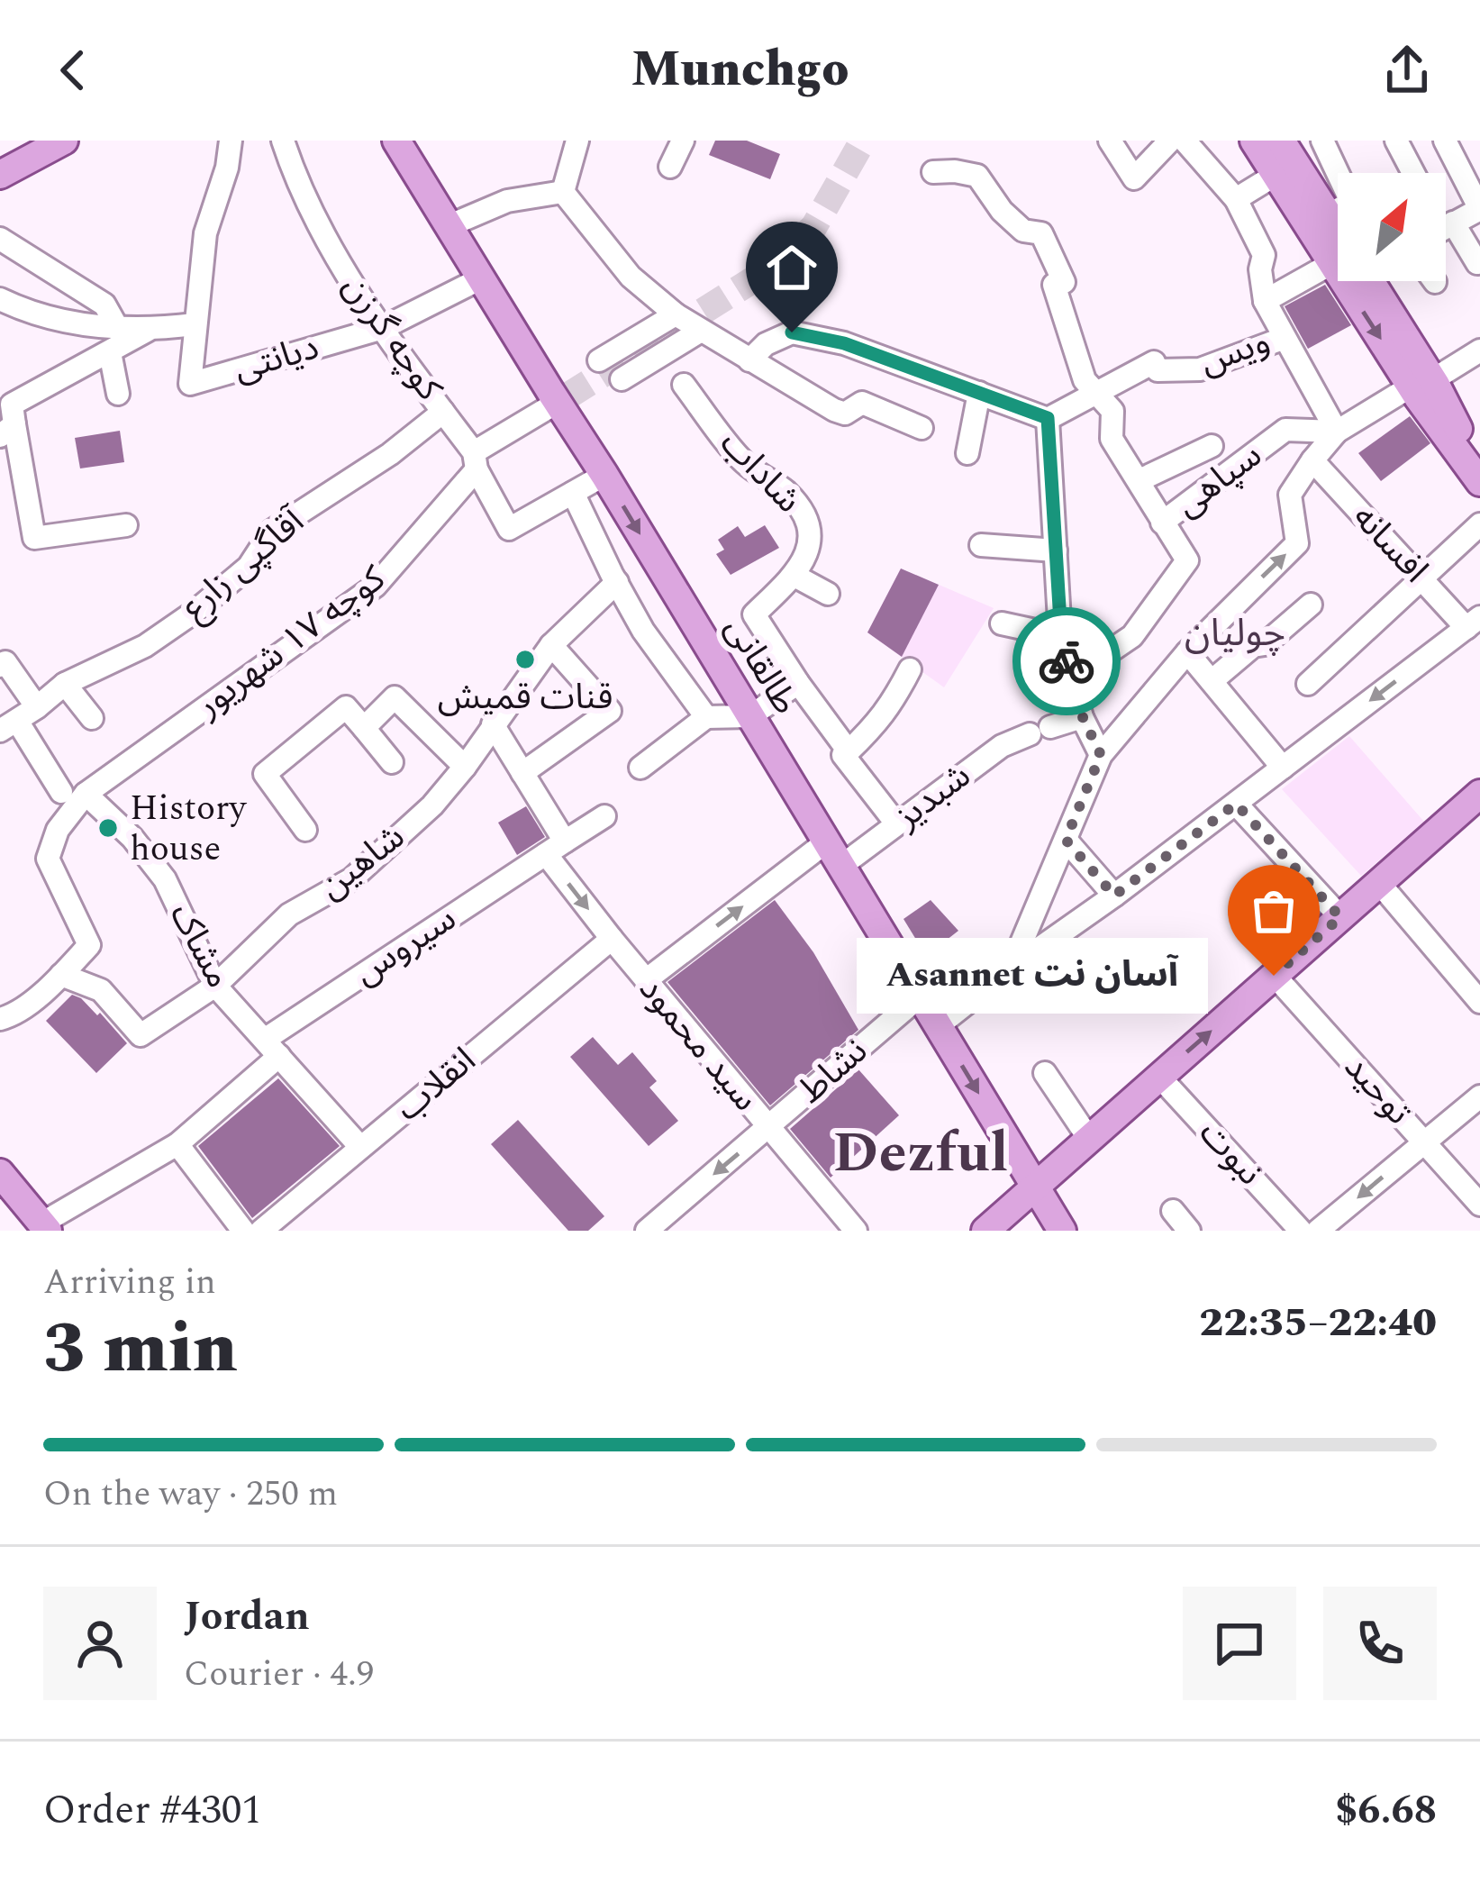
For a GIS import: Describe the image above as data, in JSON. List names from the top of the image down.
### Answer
{
  "streets": {
    "main road": ["طالقانی"],
    "street": [
      "کوچه گرزن",
      "ویس",
      "دیانتی",
      "شاداب",
      "سپاهی",
      "افسانه",
      "آقاگپی زارع",
      "کوچه ۱۷ شهریور",
      "شبدیز",
      "شاهین",
      "مشاک",
      "سیروس",
      "سید محمود",
      "نشاط",
      "انقلاب",
      "توحید",
      "نبوت"
    ]
  },
  "crossings": [
    ["کوچه گرزن", "دیانتی"],
    ["کوچه گرزن", "آقاگپی زارع"],
    ["کوچه گرزن", "کوچه ۱۷ شهریور"],
    ["دیانتی", "طالقانی"],
    ["کوچه ۱۷ شهریور", "مشاک"],
    ["طالقانی", "شبدیز"],
    ["طالقانی", "نشاط"],
    ["شاهین", "مشاک"],
    ["شاهین", "سید محمود"],
    ["مشاک", "سیروس"],
    ["مشاک", "انقلاب"],
    ["سیروس", "سید محمود"],
    ["سید محمود", "نشاط"],
    ["سید محمود", "انقلاب"]
  ],
  "one_way": ["نشاط"],
  "districts": ["چولیان", "Dezful"],
  "places": ["قنات قمیش", "History house", "Asannet آسان نت"],
  "north": "top right",
  "page": {
    "header": "Munchgo",
    "bubble": "Asannet آسان نت",
    "heading": ["3 min", "Arriving in", "22:35–22:40"],
    "panel": [
      "Jordan",
      "Courier · 4.9",
      "Order #4301",
      "$6.68"
    ],
    "bar": "On the way · 250 m"
  }
}
